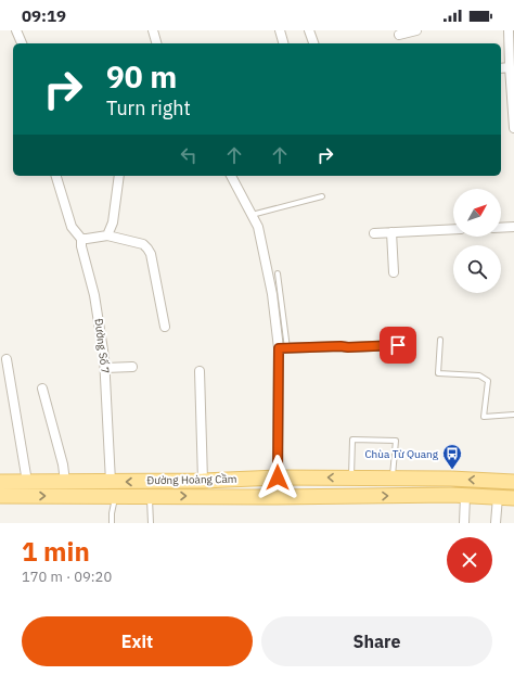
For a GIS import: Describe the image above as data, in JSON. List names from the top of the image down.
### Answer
{
  "streets": {
    "main road": ["Đường Hoàng Cầm"],
    "street": ["Đường Số 7"]
  },
  "crossings": [
    ["Đường Số 7", "Đường Hoàng Cầm"]
  ],
  "places": {
    "bus stop": ["Chùa Từ Quang"]
  },
  "north": "top right",
  "page": {
    "status": "09:19",
    "turn": ["90 m", "Turn right"],
    "heading": ["1 min", "170 m · 09:20"],
    "buttons": ["Exit", "Share"]
  }
}
